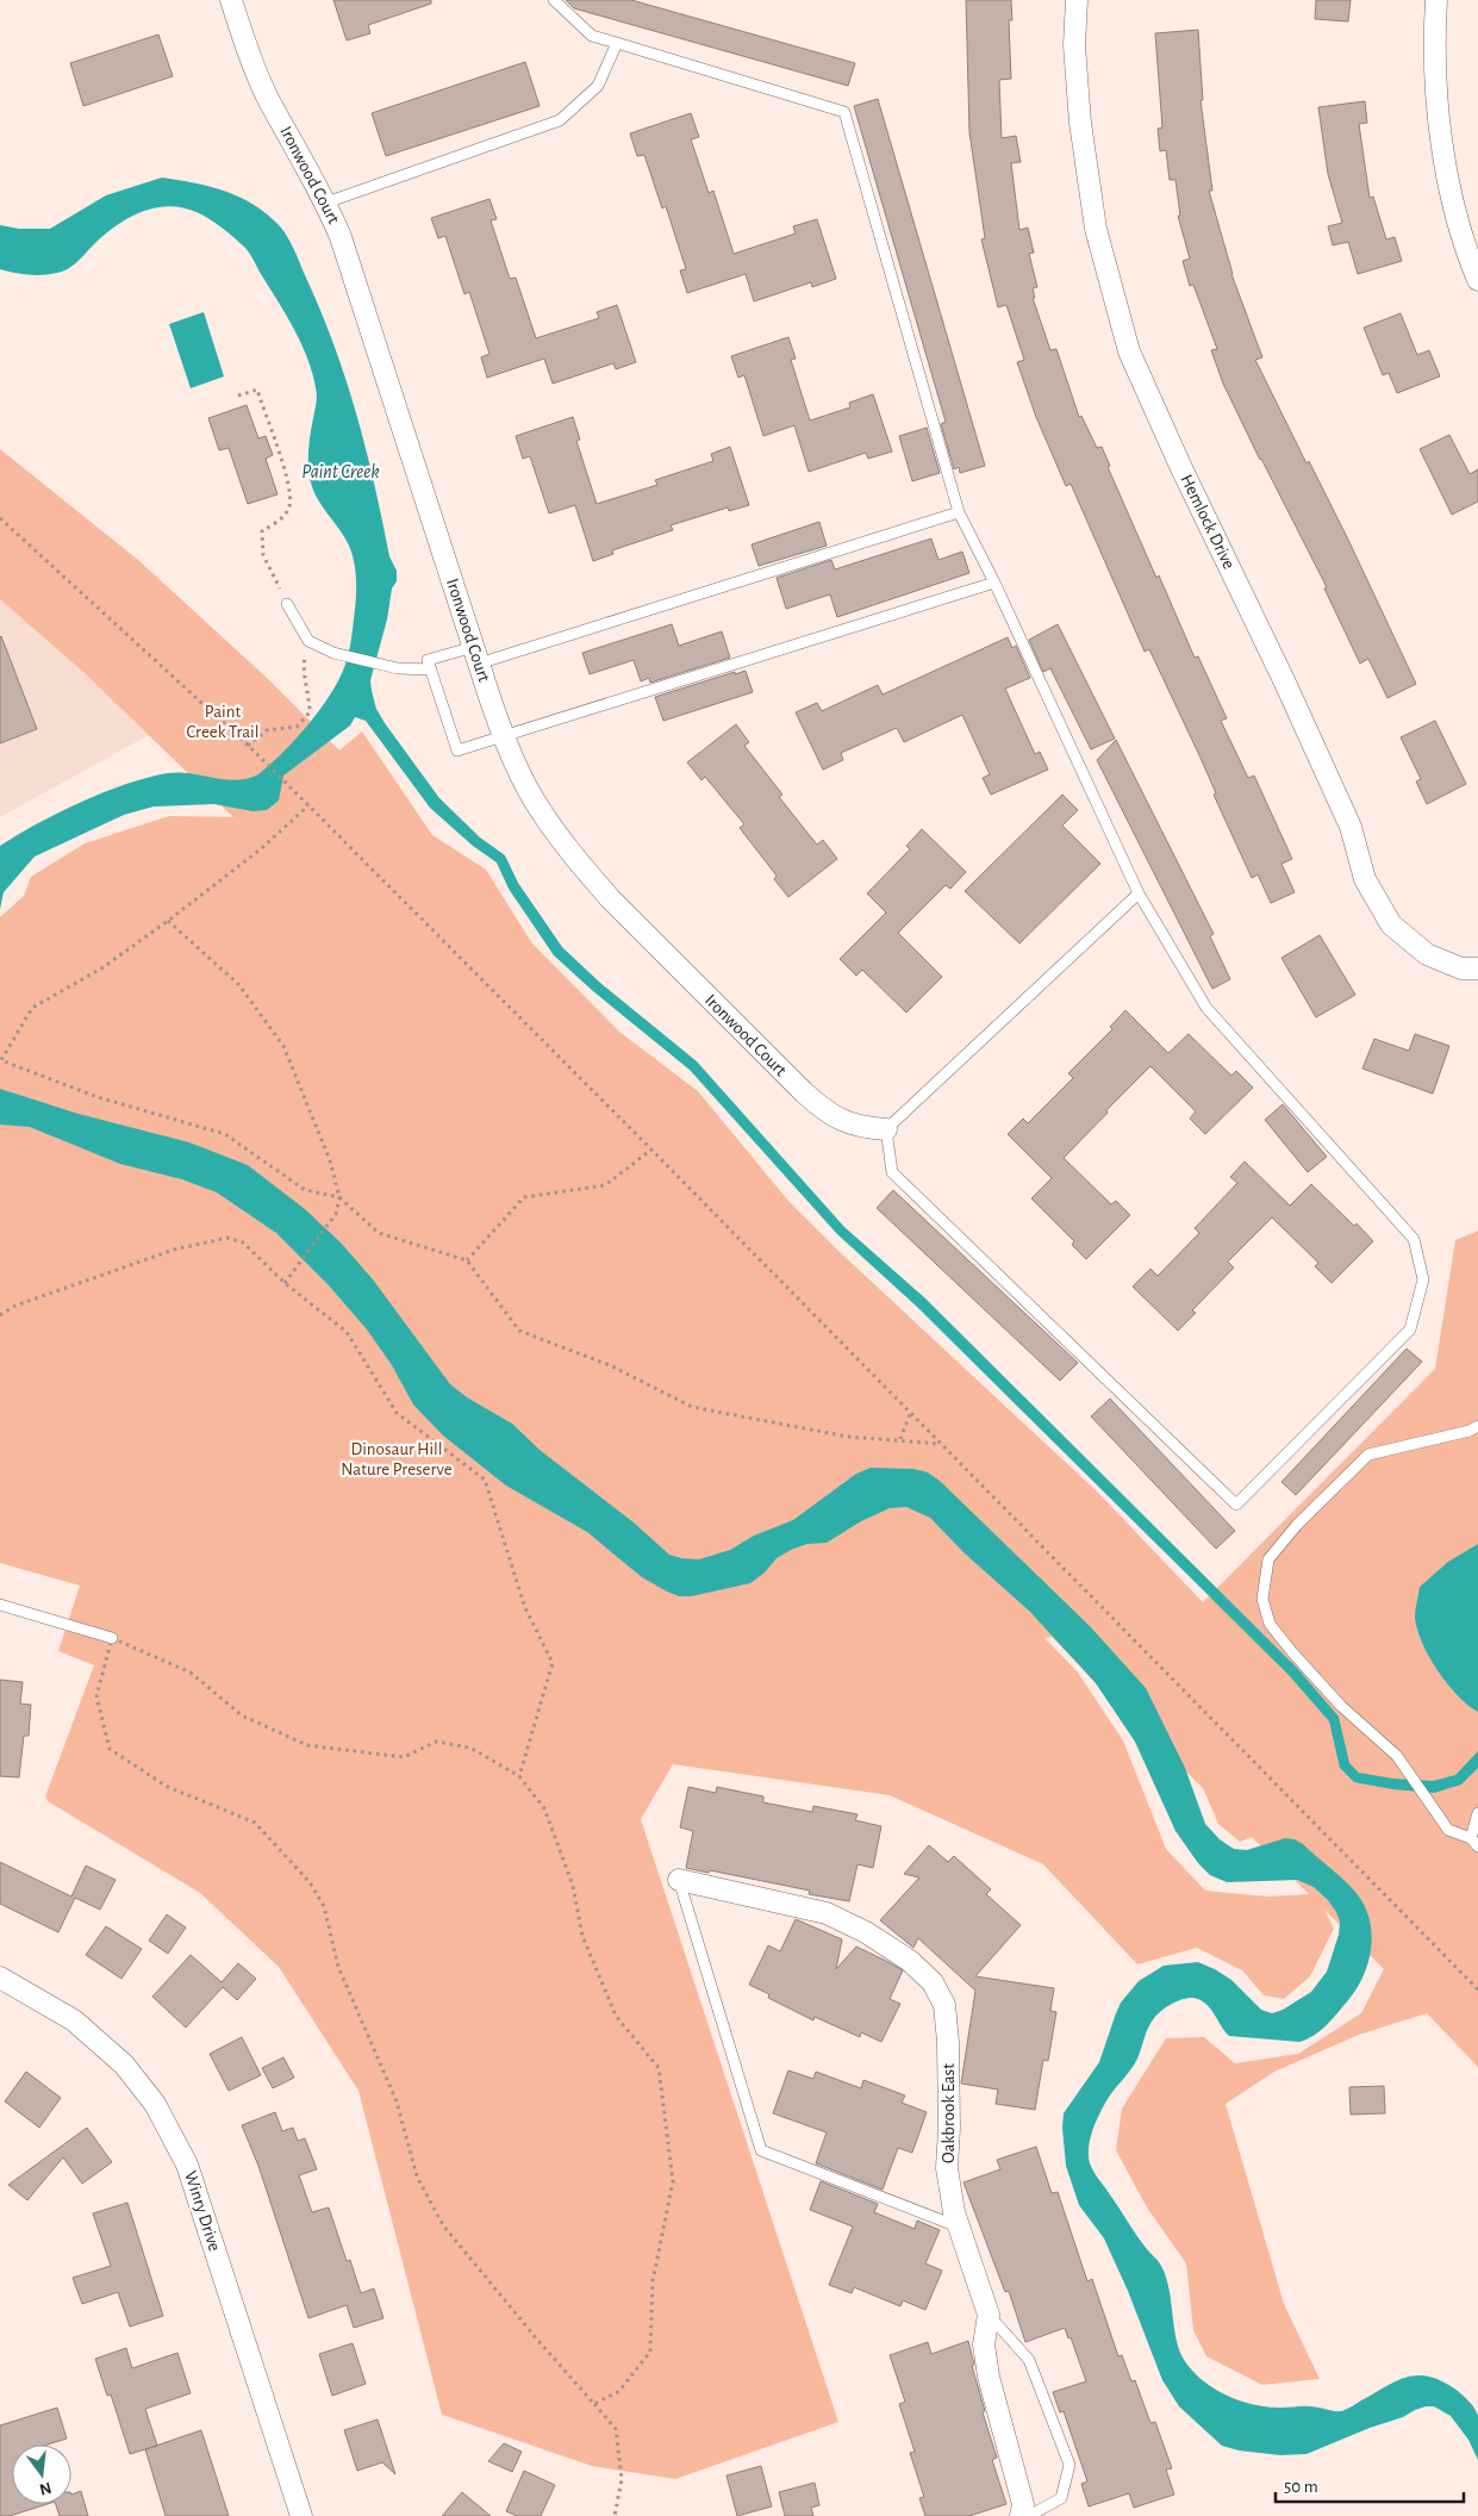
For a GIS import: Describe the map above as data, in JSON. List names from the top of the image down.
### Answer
{
  "streets": {
    "street": [
      "Ironwood Court",
      "Hemlock Drive",
      "Oakbrook East",
      "Winry Drive"
    ]
  },
  "water": ["Paint Creek"],
  "parks": ["Paint Creek Trail", "Dinosaur Hill Nature Preserve"],
  "scale_bar": "50 m",
  "north": "bottom"
}
